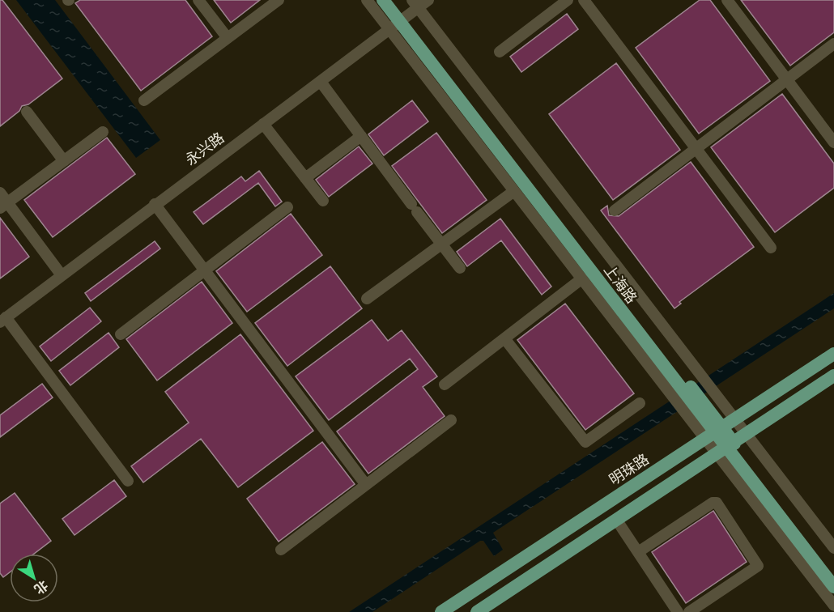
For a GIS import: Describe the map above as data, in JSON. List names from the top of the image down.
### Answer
{
  "streets": {
    "main road": ["上海路", "明珠路"],
    "street": ["永兴路"]
  },
  "crossings": [
    ["永兴路", "上海路"],
    ["上海路", "明珠路"]
  ],
  "north": "bottom right"
}
